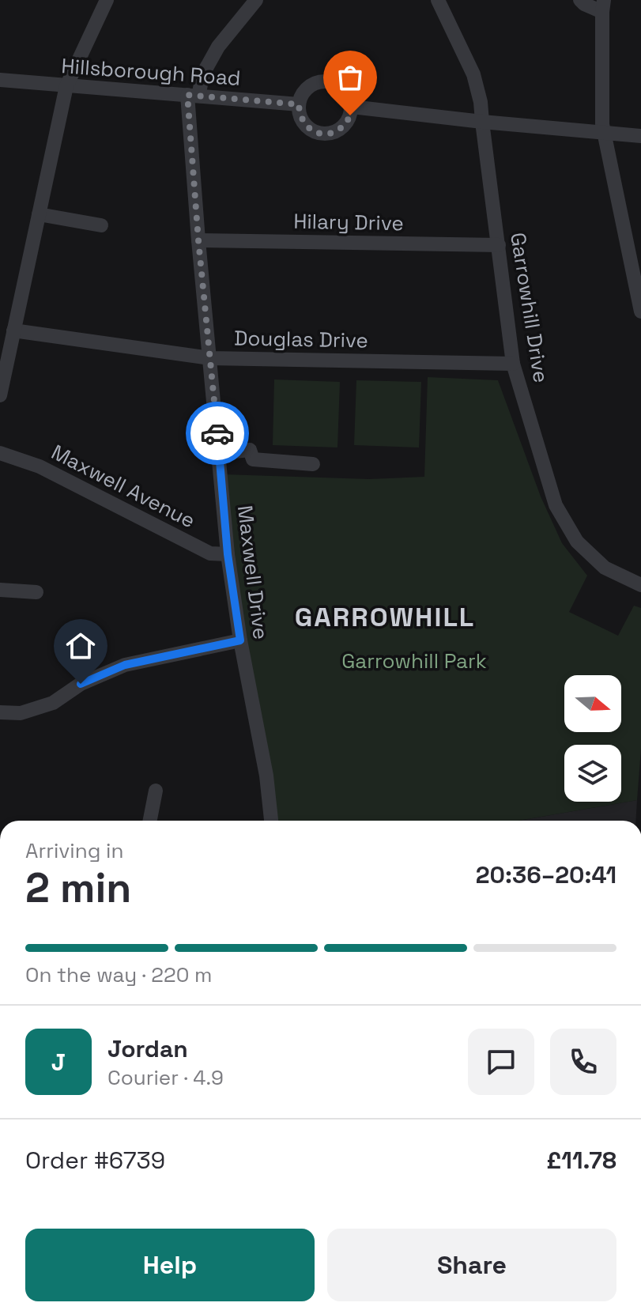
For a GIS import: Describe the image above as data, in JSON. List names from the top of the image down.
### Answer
{
  "streets": {
    "street": [
      "Hillsborough Road",
      "Hilary Drive",
      "Garrowhill Drive",
      "Douglas Drive",
      "Maxwell Avenue",
      "Maxwell Drive"
    ]
  },
  "crossings": [
    ["Hillsborough Road", "Maxwell Drive"],
    ["Hilary Drive", "Garrowhill Drive"],
    ["Hilary Drive", "Maxwell Drive"],
    ["Garrowhill Drive", "Douglas Drive"],
    ["Douglas Drive", "Maxwell Drive"],
    ["Maxwell Avenue", "Maxwell Drive"]
  ],
  "districts": ["GARROWHILL"],
  "parks": ["Garrowhill Park"],
  "north": "right",
  "page": {
    "heading": ["2 min", "Arriving in", "20:36–20:41"],
    "panel": [
      "Jordan",
      "Courier · 4.9",
      "Order #6739",
      "£11.78"
    ],
    "bar": "On the way · 220 m",
    "round": "J",
    "buttons": ["Help", "Share"]
  }
}
